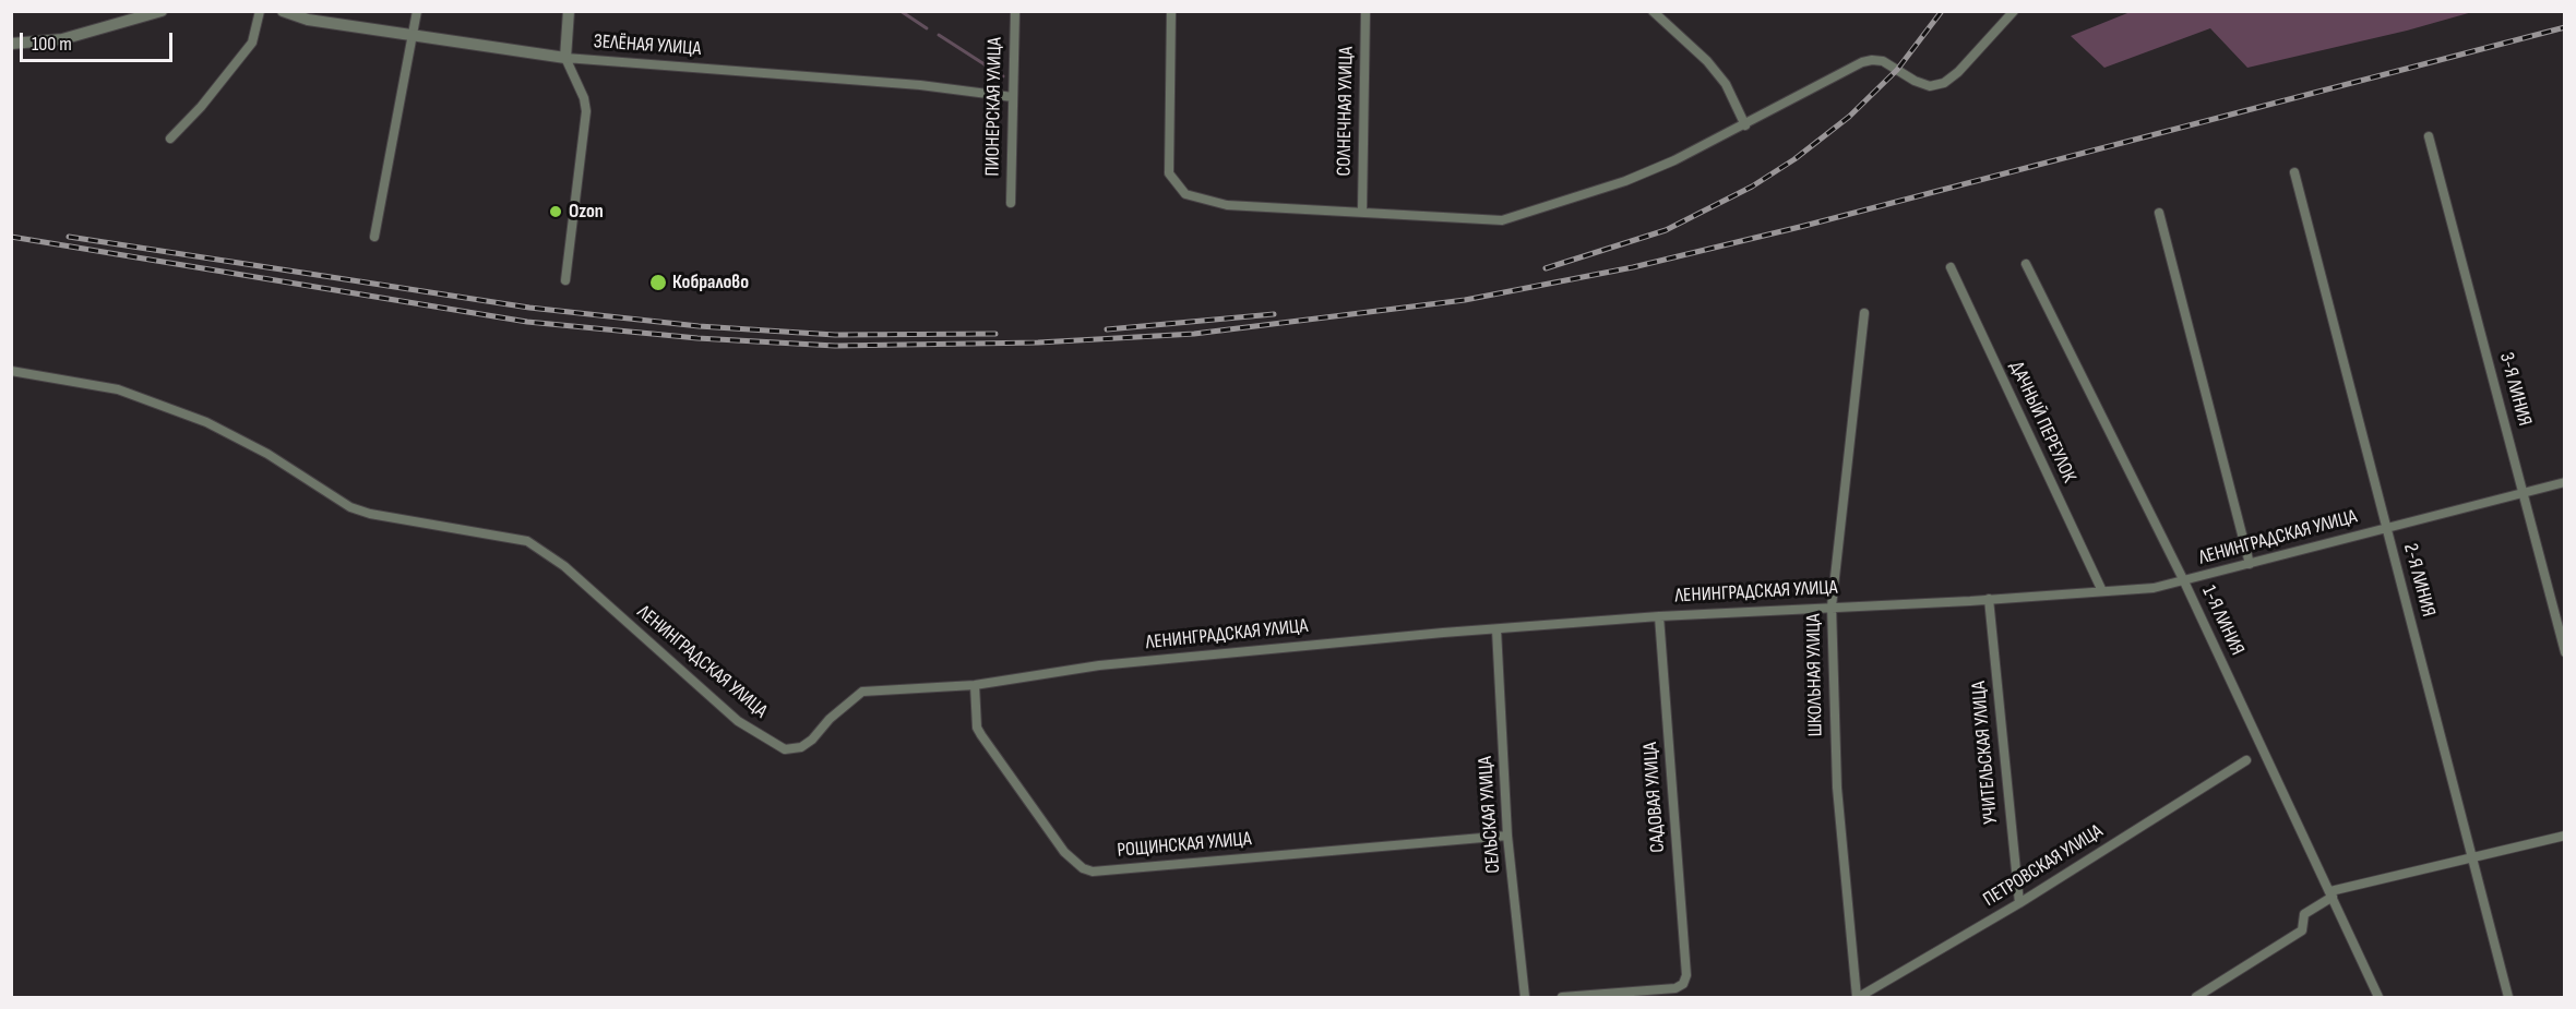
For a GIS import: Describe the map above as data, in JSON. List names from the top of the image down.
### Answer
{
  "streets": {
    "street": [
      "ЗЕЛЁНАЯ УЛИЦА",
      "ПИОНЕРСКАЯ УЛИЦА",
      "СОЛНЕЧНАЯ УЛИЦА",
      "3-Я ЛИНИЯ",
      "ДАЧНЫЙ ПЕРЕУЛОК",
      "ЛЕНИНГРАДСКАЯ УЛИЦА",
      "2-Я ЛИНИЯ",
      "1-Я ЛИНИЯ",
      "ШКОЛЬНАЯ УЛИЦА",
      "УЧИТЕЛЬСКАЯ УЛИЦА",
      "САДОВАЯ УЛИЦА",
      "СЕЛЬСКАЯ УЛИЦА",
      "РОЩИНСКАЯ УЛИЦА",
      "ПЕТРОВСКАЯ УЛИЦА"
    ]
  },
  "crossings": [
    ["ЗЕЛЁНАЯ УЛИЦА", "ПИОНЕРСКАЯ УЛИЦА"],
    ["3-Я ЛИНИЯ", "ЛЕНИНГРАДСКАЯ УЛИЦА"],
    ["ДАЧНЫЙ ПЕРЕУЛОК", "ЛЕНИНГРАДСКАЯ УЛИЦА"],
    ["ЛЕНИНГРАДСКАЯ УЛИЦА", "2-Я ЛИНИЯ"],
    ["ЛЕНИНГРАДСКАЯ УЛИЦА", "1-Я ЛИНИЯ"],
    ["ЛЕНИНГРАДСКАЯ УЛИЦА", "ШКОЛЬНАЯ УЛИЦА"],
    ["ЛЕНИНГРАДСКАЯ УЛИЦА", "УЧИТЕЛЬСКАЯ УЛИЦА"],
    ["ЛЕНИНГРАДСКАЯ УЛИЦА", "САДОВАЯ УЛИЦА"],
    ["ЛЕНИНГРАДСКАЯ УЛИЦА", "СЕЛЬСКАЯ УЛИЦА"],
    ["ЛЕНИНГРАДСКАЯ УЛИЦА", "РОЩИНСКАЯ УЛИЦА"],
    ["ШКОЛЬНАЯ УЛИЦА", "ПЕТРОВСКАЯ УЛИЦА"],
    ["УЧИТЕЛЬСКАЯ УЛИЦА", "ПЕТРОВСКАЯ УЛИЦА"],
    ["СЕЛЬСКАЯ УЛИЦА", "РОЩИНСКАЯ УЛИЦА"]
  ],
  "places": ["Ozon", "Кобралово"],
  "scale_bar": "100 m"
}
